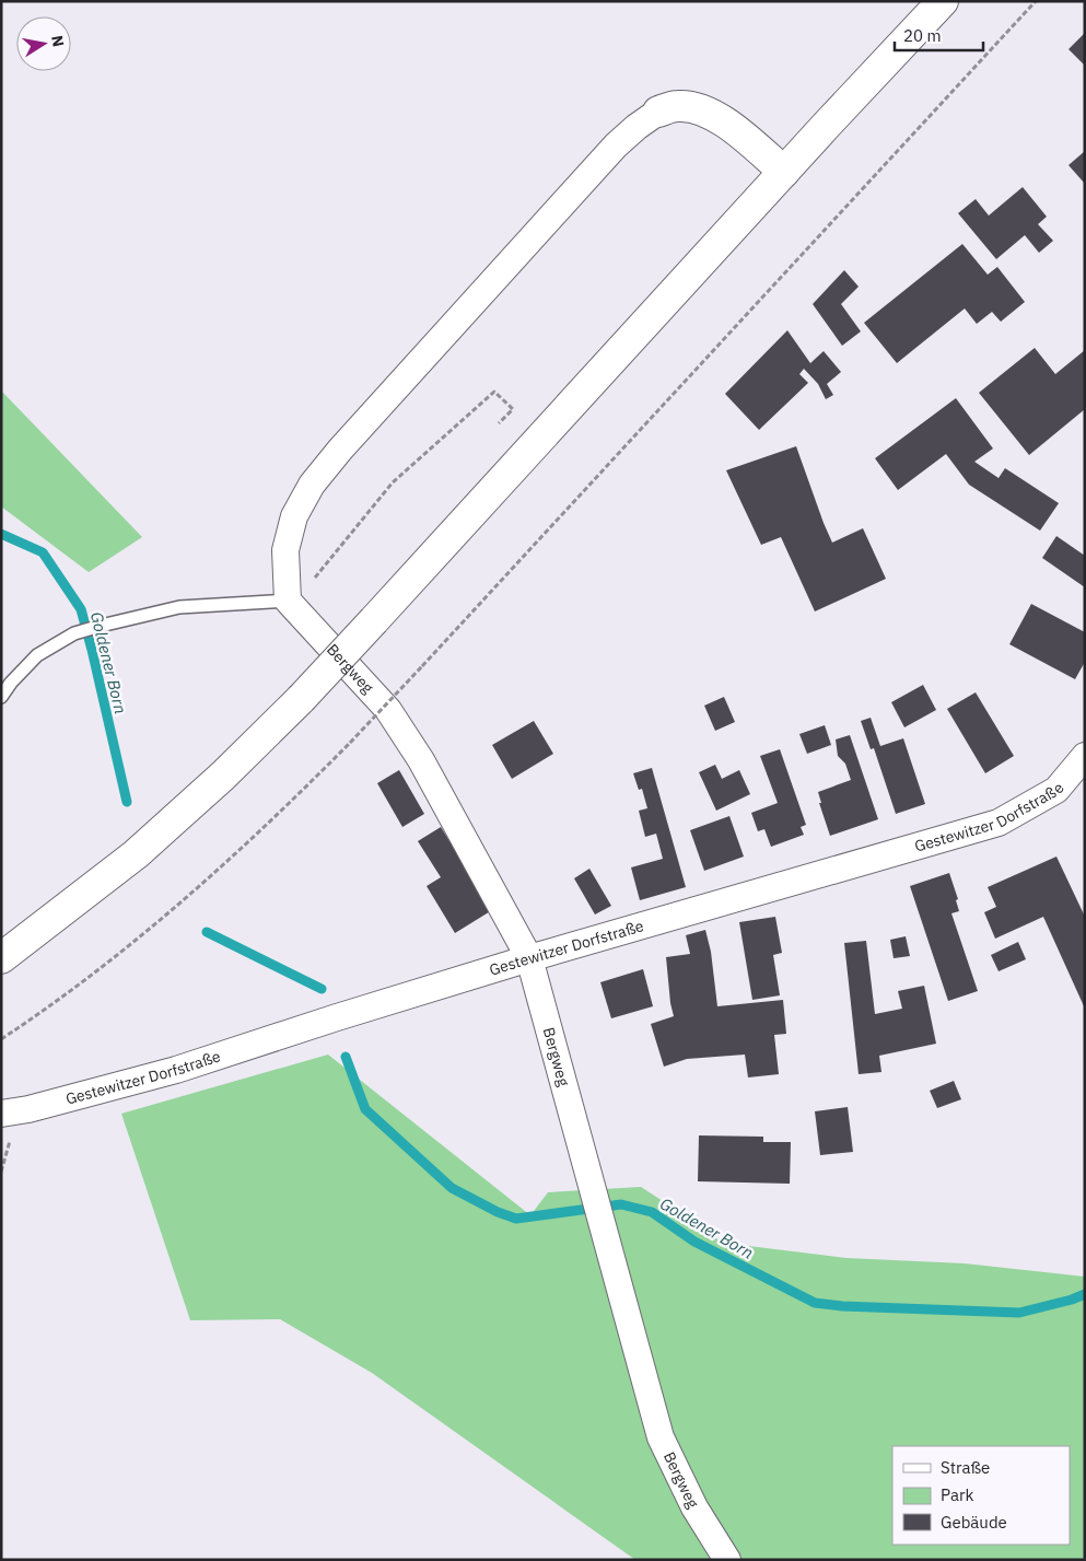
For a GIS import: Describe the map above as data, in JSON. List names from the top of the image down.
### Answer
{
  "streets": {
    "street": ["Bergweg", "Gestewitzer Dorfstraße"]
  },
  "crossings": [
    ["Bergweg", "Gestewitzer Dorfstraße"]
  ],
  "water": ["Goldener Born"],
  "legend": ["Straße", "Park", "Gebäude"],
  "scale_bar": "20 m",
  "north": "right"
}
